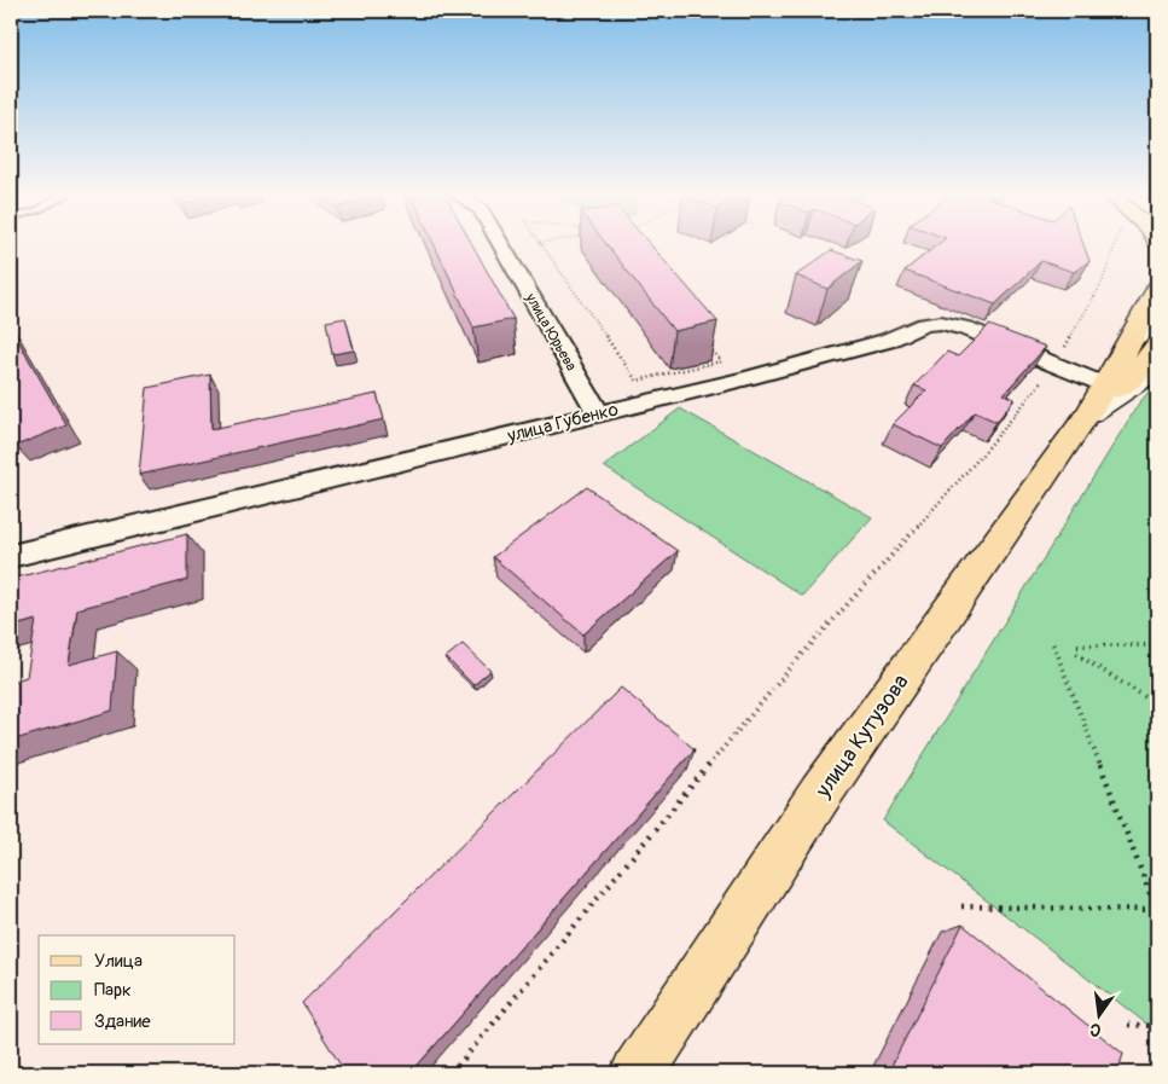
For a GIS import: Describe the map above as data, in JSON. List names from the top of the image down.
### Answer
{
  "streets": {
    "main road": ["улица Кутузова"],
    "street": ["улица Юрьева", "улица Губенко"]
  },
  "crossings": [
    ["улица Юрьева", "улица Губенко"],
    ["улица Губенко", "улица Кутузова"]
  ],
  "legend": ["Улица", "Парк", "Здание"],
  "north": "bottom"
}
